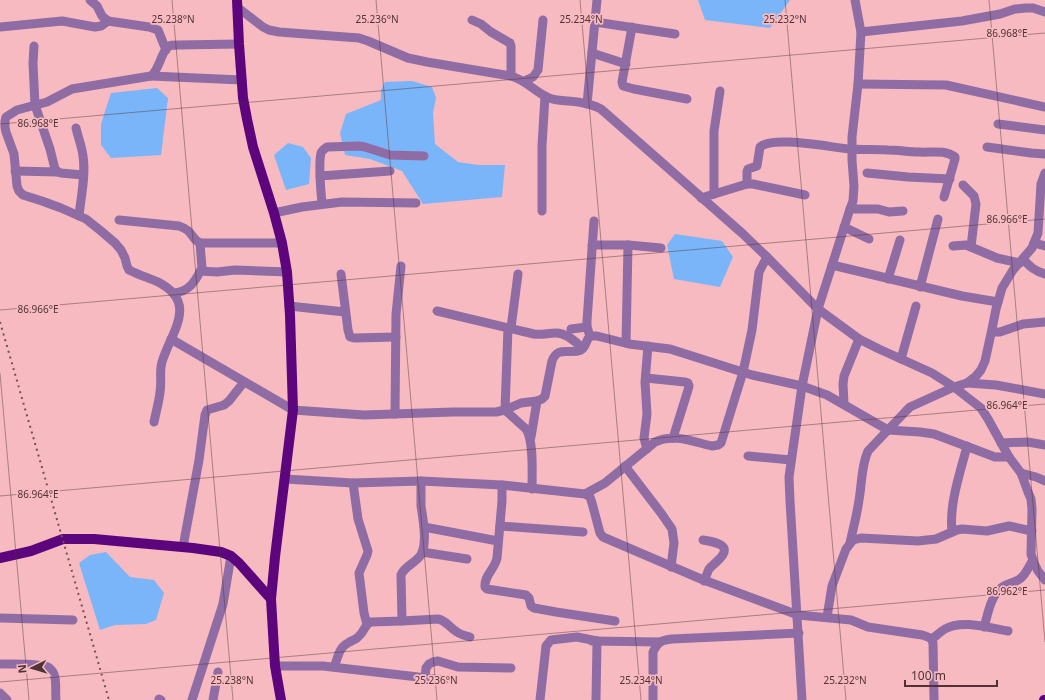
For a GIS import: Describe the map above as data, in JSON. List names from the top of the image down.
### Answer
{
  "scale_bar": "100 m",
  "north": "left",
  "coordinates": [
    "25.238°N",
    "25.236°N",
    "25.234°N",
    "25.232°N",
    "86.968°E",
    "86.966°E",
    "86.964°E",
    "86.962°E"
  ]
}
